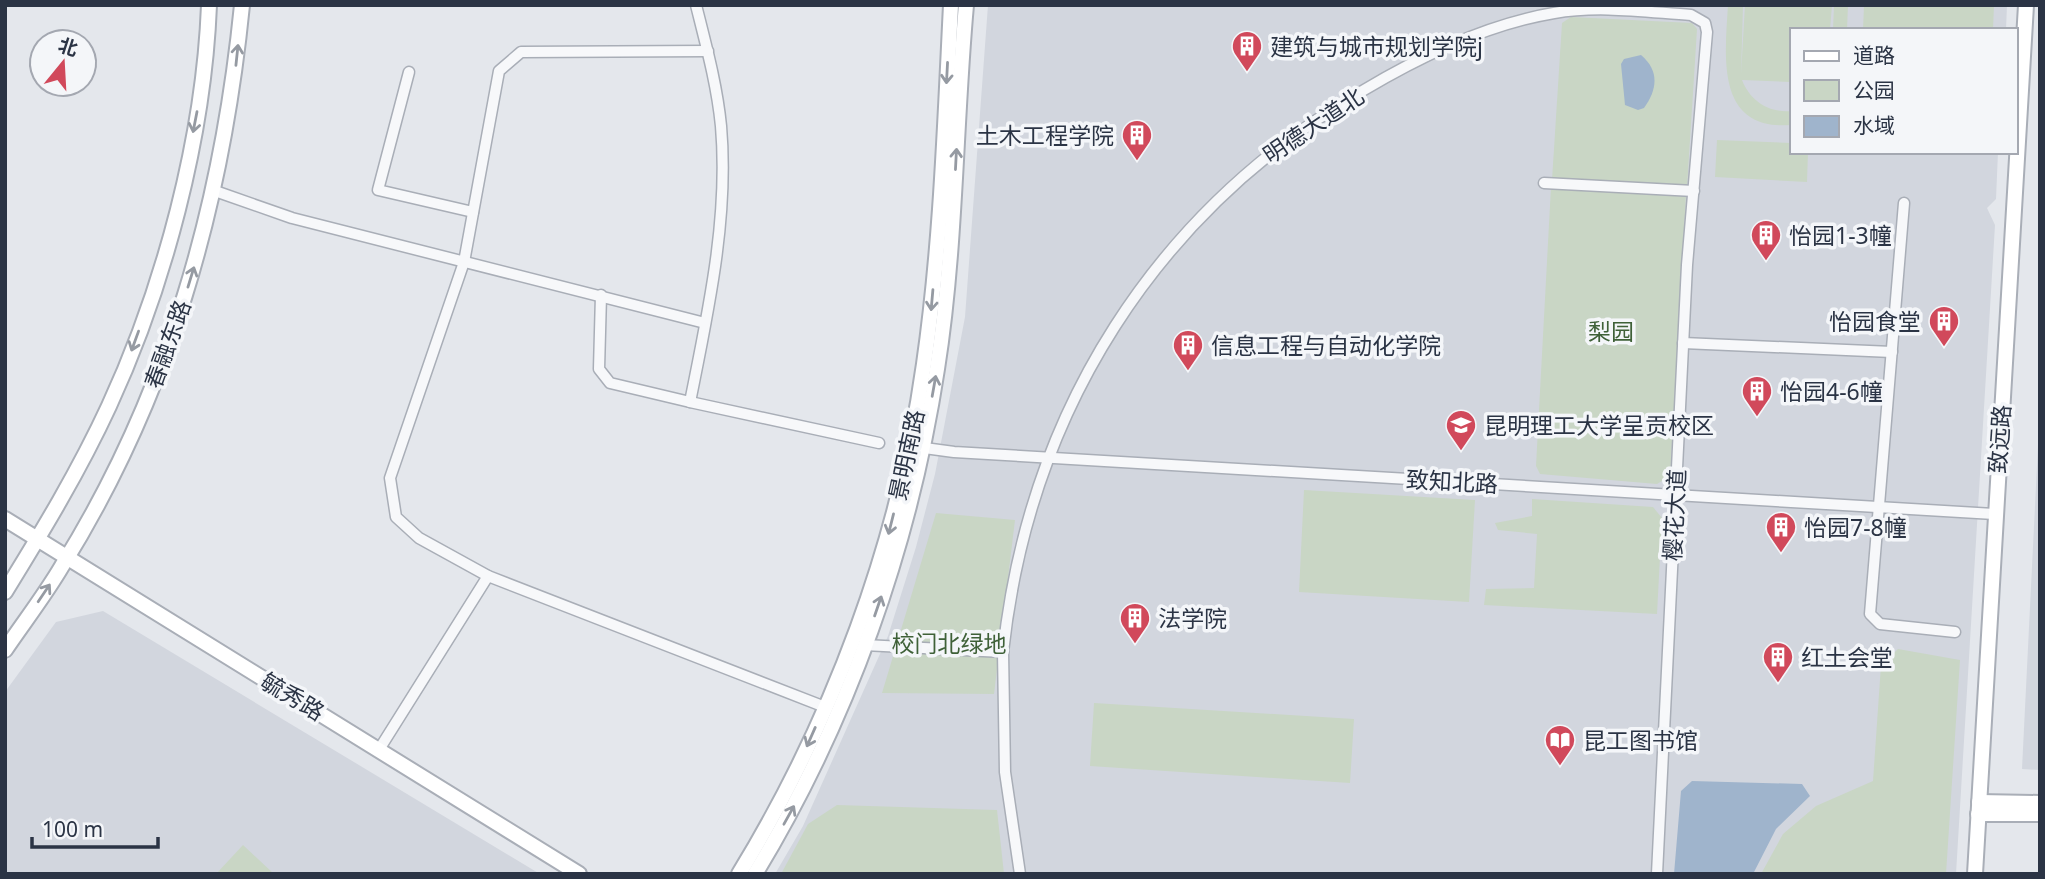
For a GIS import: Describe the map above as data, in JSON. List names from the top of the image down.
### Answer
{
  "streets": {
    "street": [
      "明德大道北",
      "春融东路",
      "致远路",
      "景明南路",
      "致知北路",
      "樱花大道",
      "毓秀路"
    ]
  },
  "crossings": [
    ["明德大道北", "致知北路"],
    ["明德大道北", "樱花大道"],
    ["春融东路", "毓秀路"],
    ["致远路", "致知北路"],
    ["景明南路", "致知北路"],
    ["致知北路", "樱花大道"]
  ],
  "parks": ["梨园", "校门北绿地"],
  "places": {
    "building": [
      "建筑与城市规划学院j",
      "土木工程学院",
      "怡园1-3幢",
      "怡园食堂",
      "信息工程与自动化学院",
      "怡园4-6幢",
      "怡园7-8幢",
      "法学院",
      "红土会堂"
    ],
    "school or university": ["昆明理工大学呈贡校区"],
    "library": ["昆工图书馆"]
  },
  "legend": ["道路", "公园", "水域"],
  "scale_bar": "100 m",
  "north": "top"
}
